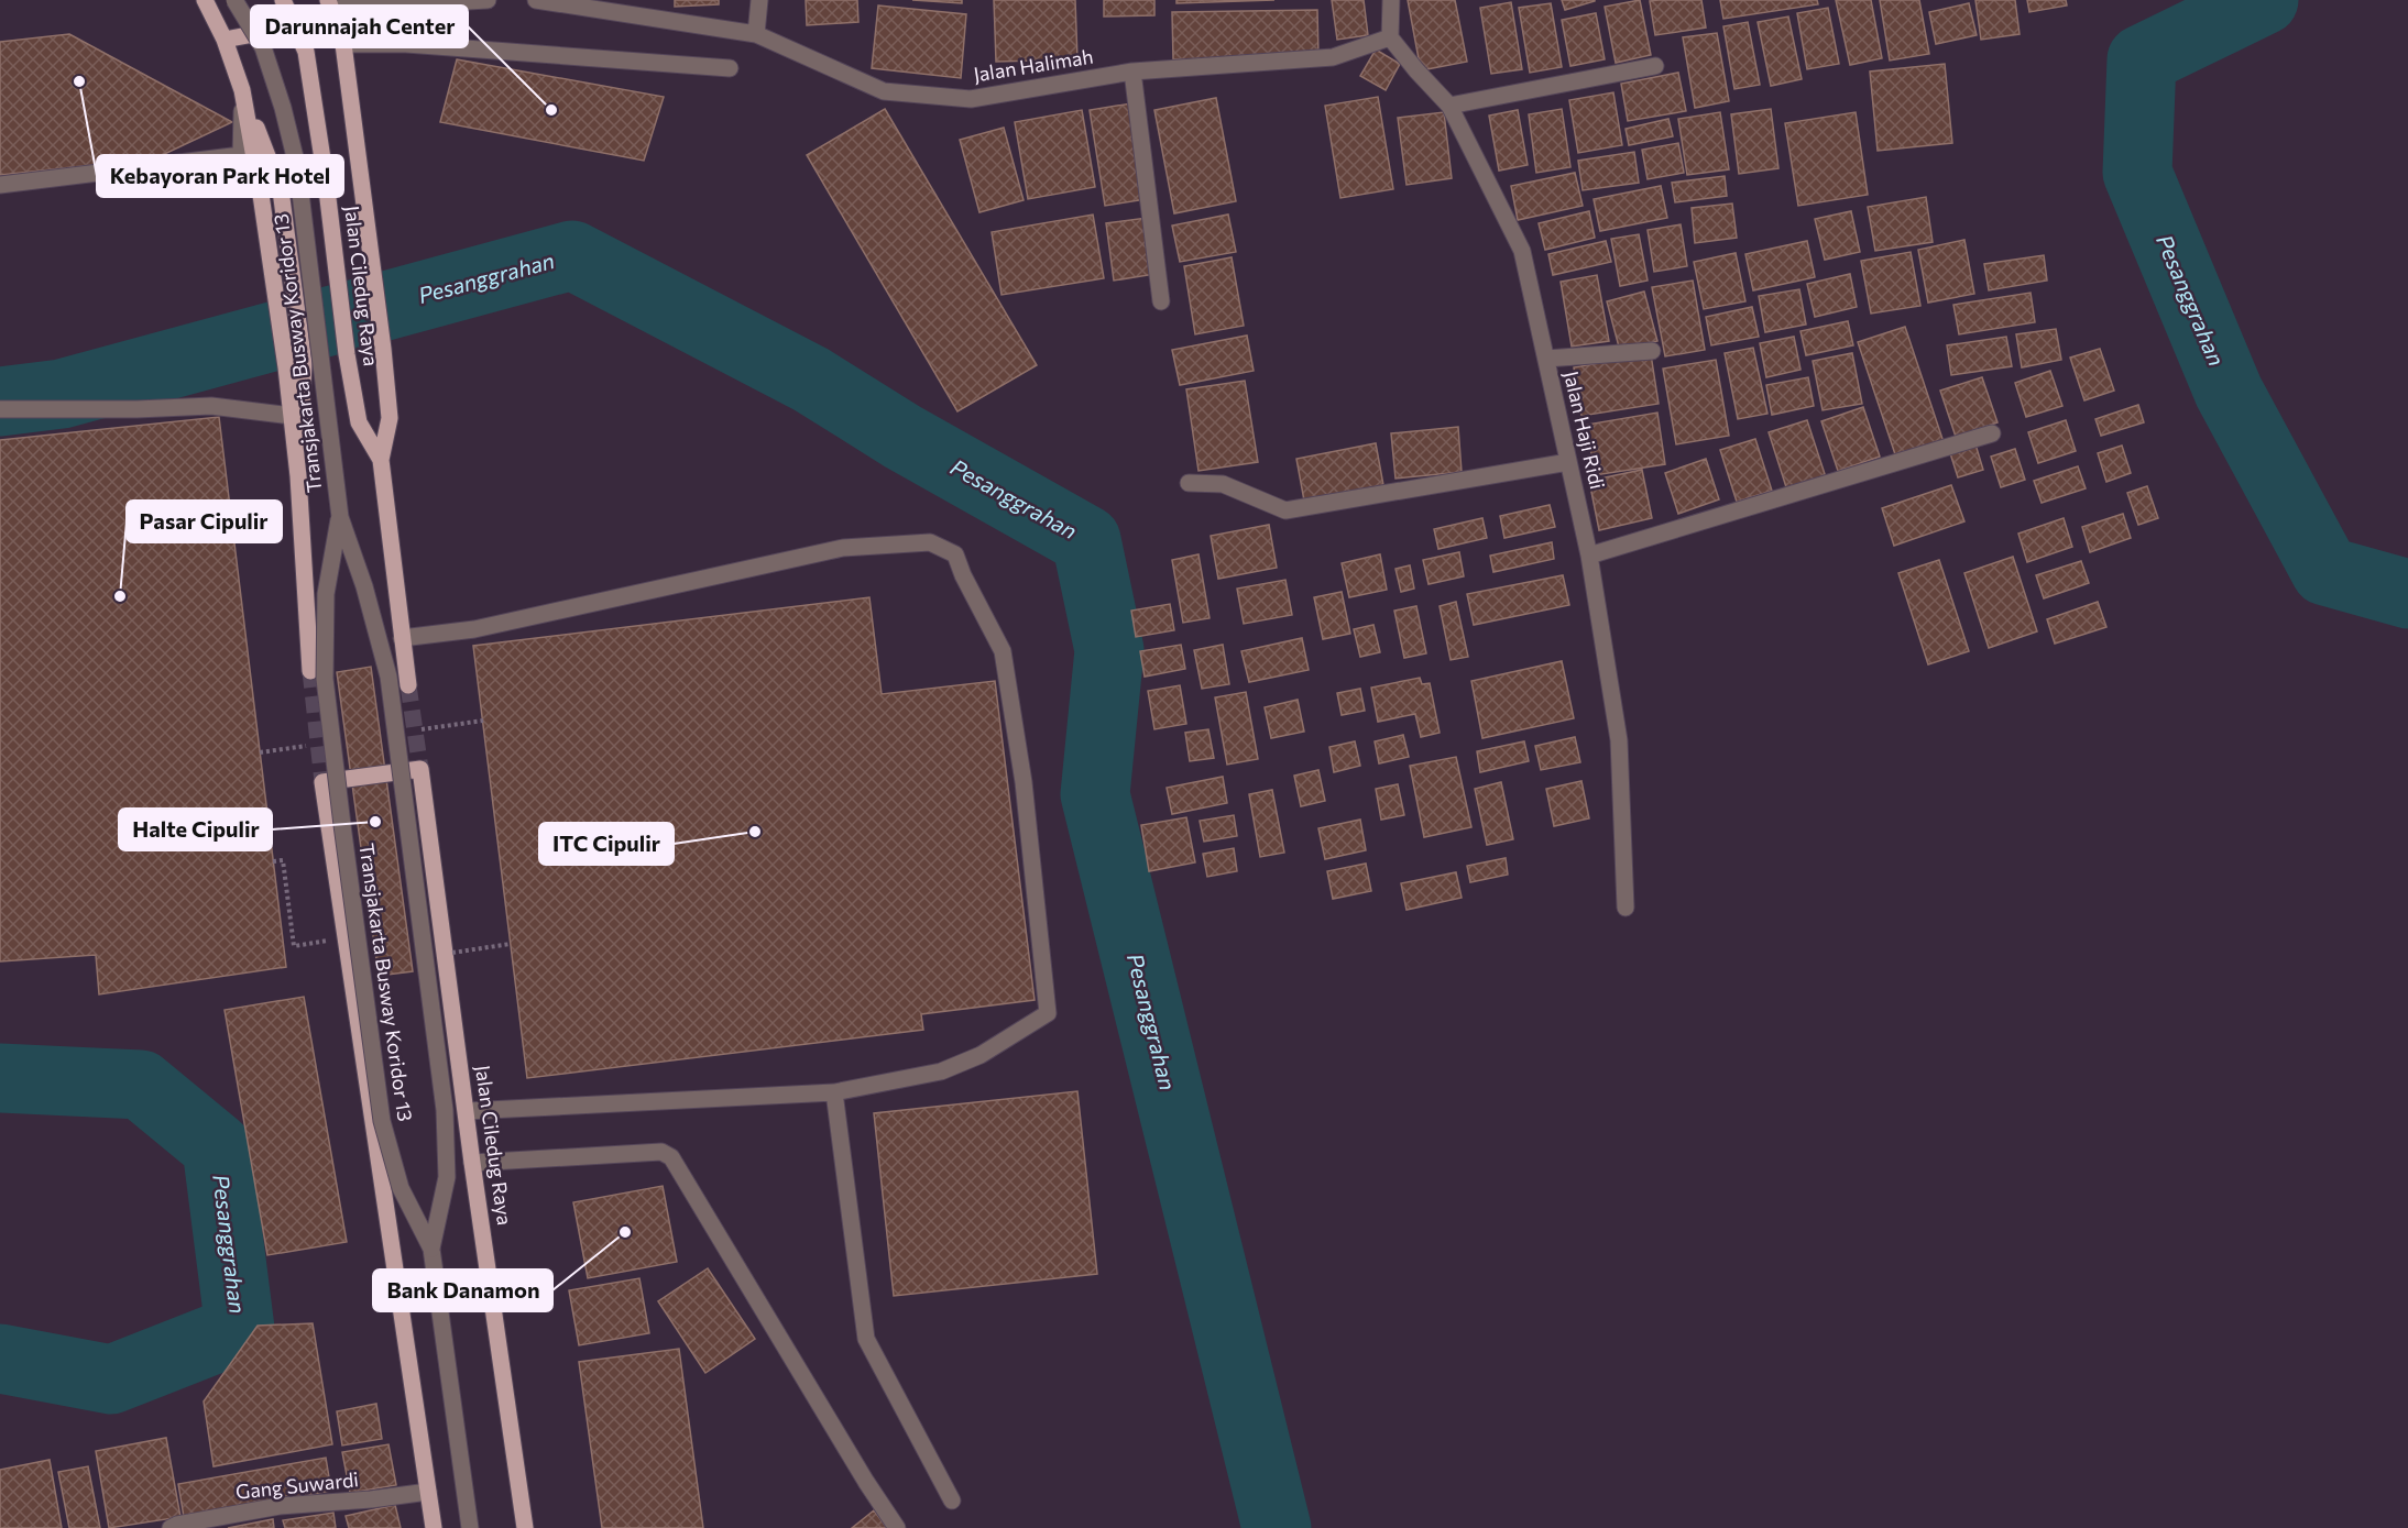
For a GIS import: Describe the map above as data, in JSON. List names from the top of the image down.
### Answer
{
  "streets": {
    "main road": ["Jalan Ciledug Raya"],
    "street": [
      "Jalan Halimah",
      "Transjakarta Busway Koridor 13",
      "Jalan Haji Ridi",
      "Gang Suwardi"
    ]
  },
  "crossings": [
    ["Jalan Halimah", "Jalan Haji Ridi"],
    ["Jalan Ciledug Raya", "Gang Suwardi"]
  ],
  "water": ["Pesanggrahan"],
  "places": [
    "Kebayoran Park Hotel",
    "Darunnajah Center",
    "Pasar Cipulir",
    "Halte Cipulir",
    "ITC Cipulir",
    "Bank Danamon"
  ]
}
